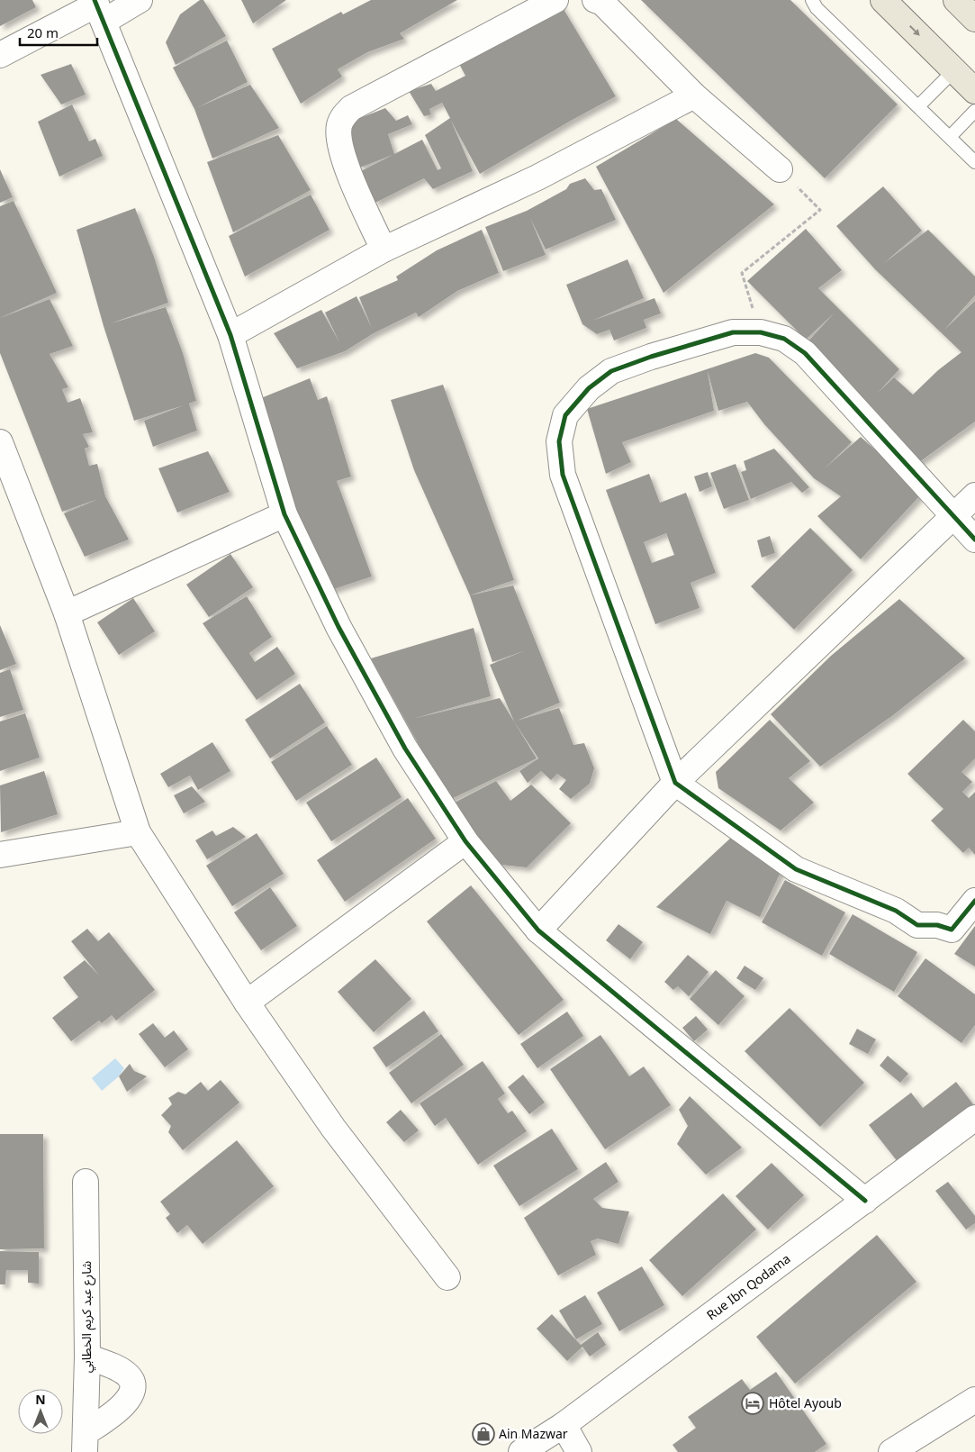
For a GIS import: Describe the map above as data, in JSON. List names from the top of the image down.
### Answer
{
  "streets": {
    "street": ["Rue Ibn Qodama", "شارع عبد كريم الخطابي"]
  },
  "places": {
    "hotel": ["Hôtel Ayoub"],
    "shop": ["Ain Mazwar"]
  },
  "scale_bar": "20 m",
  "north": "top"
}
